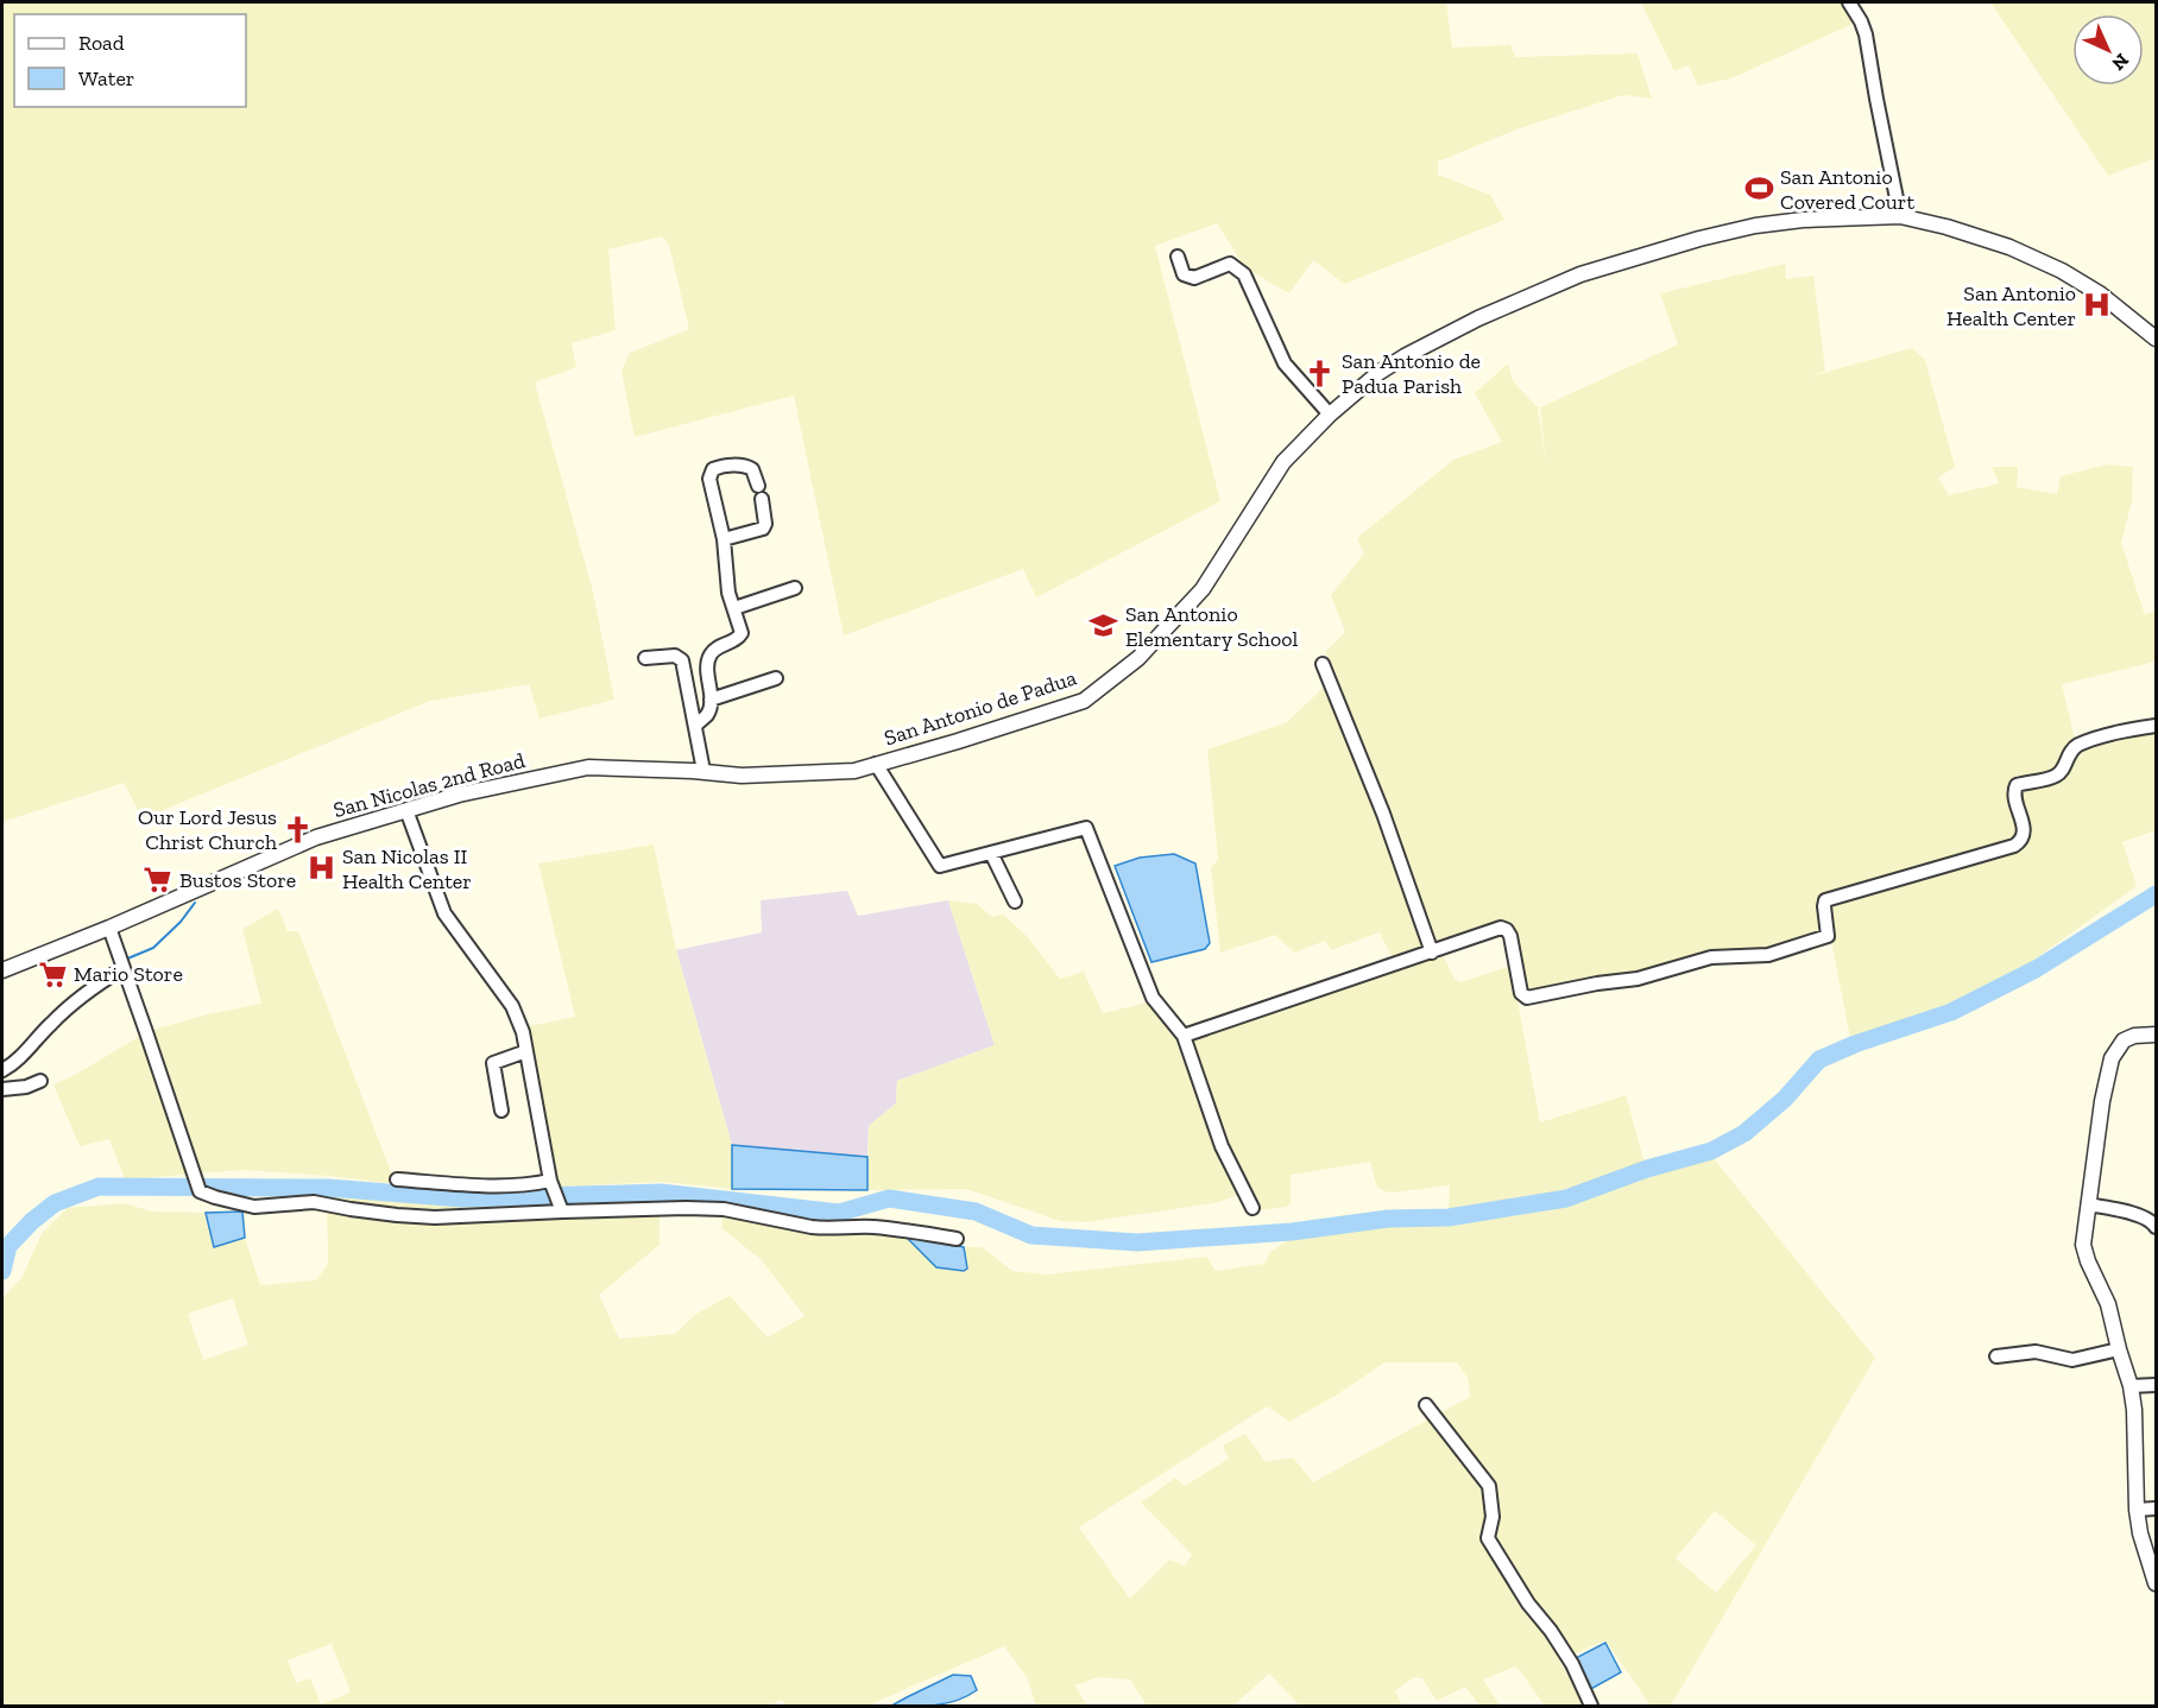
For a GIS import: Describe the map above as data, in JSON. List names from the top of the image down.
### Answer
{
  "streets": {
    "street": ["San Antonio de Padua", "San Nicolas 2nd Road"]
  },
  "crossings": [
    ["San Antonio de Padua", "San Nicolas 2nd Road"]
  ],
  "places": {
    "sports": ["San Antonio Covered Court"],
    "hospital": ["San Antonio Health Center", "San Nicolas II Health Center"],
    "church": ["San Antonio de Padua Parish", "Our Lord Jesus Christ Church"],
    "school or university": ["San Antonio Elementary School"],
    "supermarket": ["Bustos Store", "Mario Store"]
  },
  "legend": ["Road", "Water"],
  "north": "bottom right"
}
